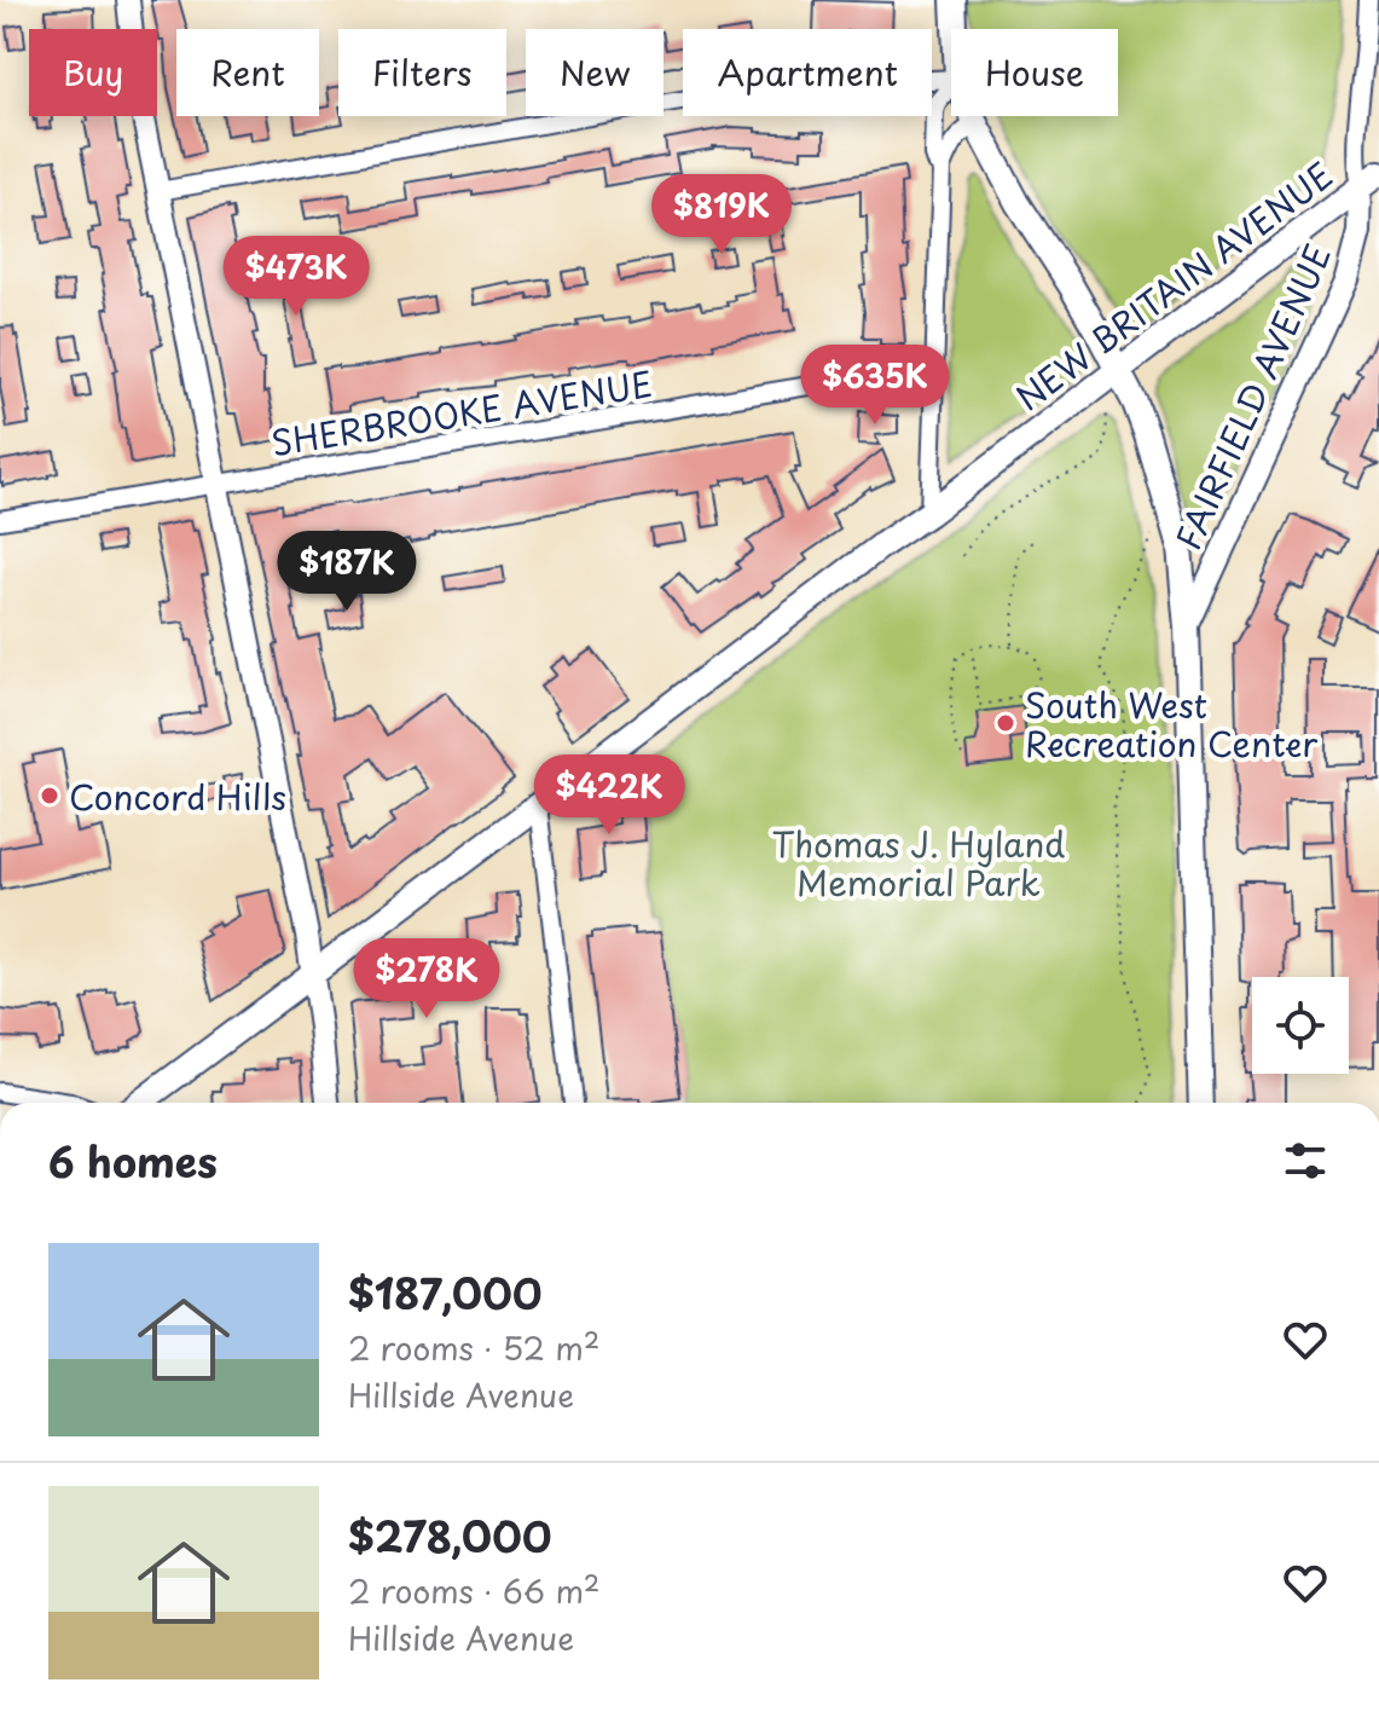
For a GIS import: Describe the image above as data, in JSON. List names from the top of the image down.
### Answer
{
  "streets": {
    "main road": ["NEW BRITAIN AVENUE", "FAIRFIELD AVENUE"],
    "street": ["SHERBROOKE AVENUE"]
  },
  "crossings": [
    ["NEW BRITAIN AVENUE", "FAIRFIELD AVENUE"]
  ],
  "parks": ["Thomas J. Hyland Memorial Park"],
  "places": ["South West Recreation Center", "Concord Hills"],
  "page": {
    "chip": [
      "Buy",
      "Rent",
      "Filters",
      "New",
      "Apartment",
      "House"
    ],
    "price": [
      "$819K",
      "$473K",
      "$635K",
      "$187K",
      "$422K",
      "$278K"
    ],
    "heading": "6 homes",
    "list": [
      {
        "name": "$187,000",
        "note": "2 rooms · 52 m² · Hillside Avenue"
      },
      {
        "name": "$278,000",
        "note": "2 rooms · 66 m² · Hillside Avenue"
      }
    ]
  }
}
